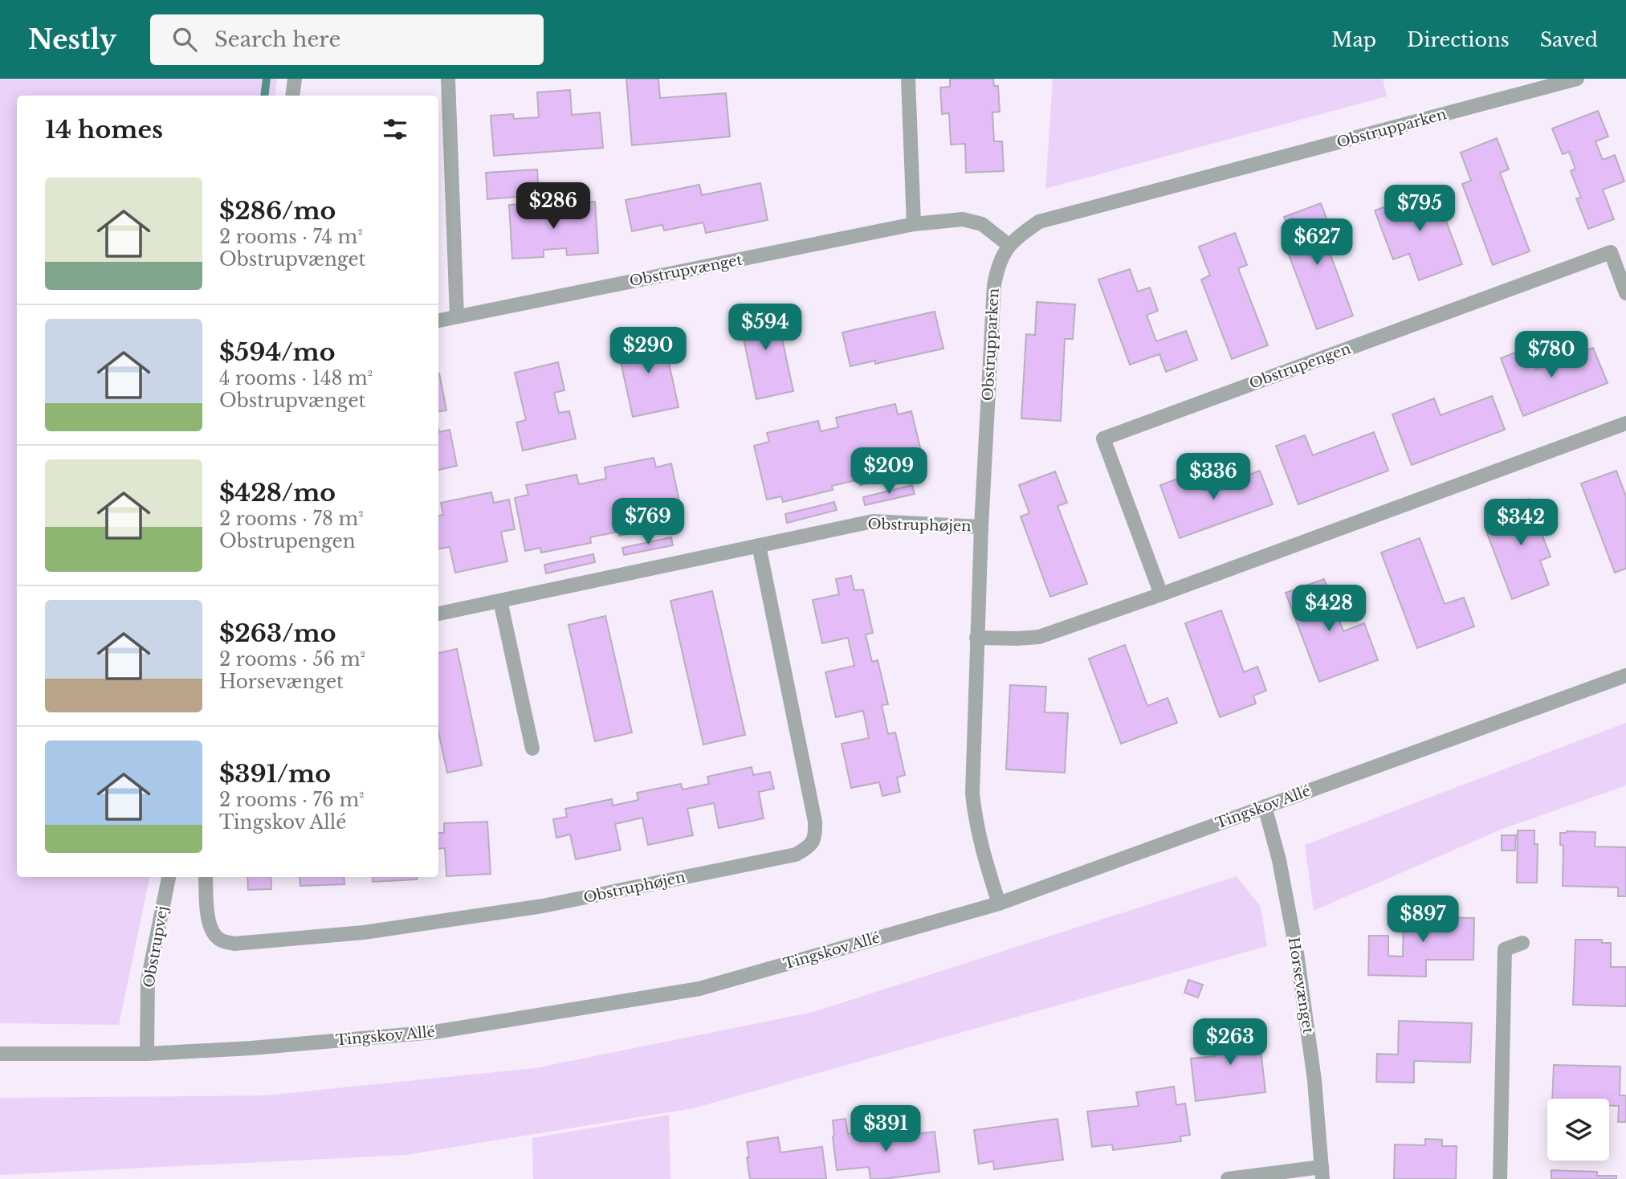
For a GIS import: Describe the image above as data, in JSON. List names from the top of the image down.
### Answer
{
  "streets": {
    "street": [
      "Obstrupparken",
      "Obstrupvænget",
      "Obstrupengen",
      "Obstruphøjen",
      "Tingskov Allé",
      "Obstrupvej",
      "Horsevænget"
    ]
  },
  "crossings": [
    ["Obstrupparken", "Obstrupvænget"],
    ["Obstrupparken", "Obstruphøjen"],
    ["Obstrupparken", "Tingskov Allé"],
    ["Tingskov Allé", "Obstrupvej"],
    ["Tingskov Allé", "Horsevænget"]
  ],
  "page": {
    "header": "Nestly",
    "search": "Search here",
    "nav": ["Map", "Directions", "Saved"],
    "heading": "14 homes",
    "list": [
      {
        "name": "$286/mo",
        "note": "2 rooms · 74 m² · Obstrupvænget"
      },
      {
        "name": "$594/mo",
        "note": "4 rooms · 148 m² · Obstrupvænget"
      },
      {
        "name": "$428/mo",
        "note": "2 rooms · 78 m² · Obstrupengen"
      },
      {
        "name": "$263/mo",
        "note": "2 rooms · 56 m² · Horsevænget"
      },
      {
        "name": "$391/mo",
        "note": "2 rooms · 76 m² · Tingskov Allé"
      }
    ],
    "price": [
      "$286",
      "$795",
      "$627",
      "$594",
      "$290",
      "$780",
      "$209",
      "$336",
      "$769",
      "$342",
      "$428",
      "$897",
      "$263",
      "$391"
    ]
  }
}
